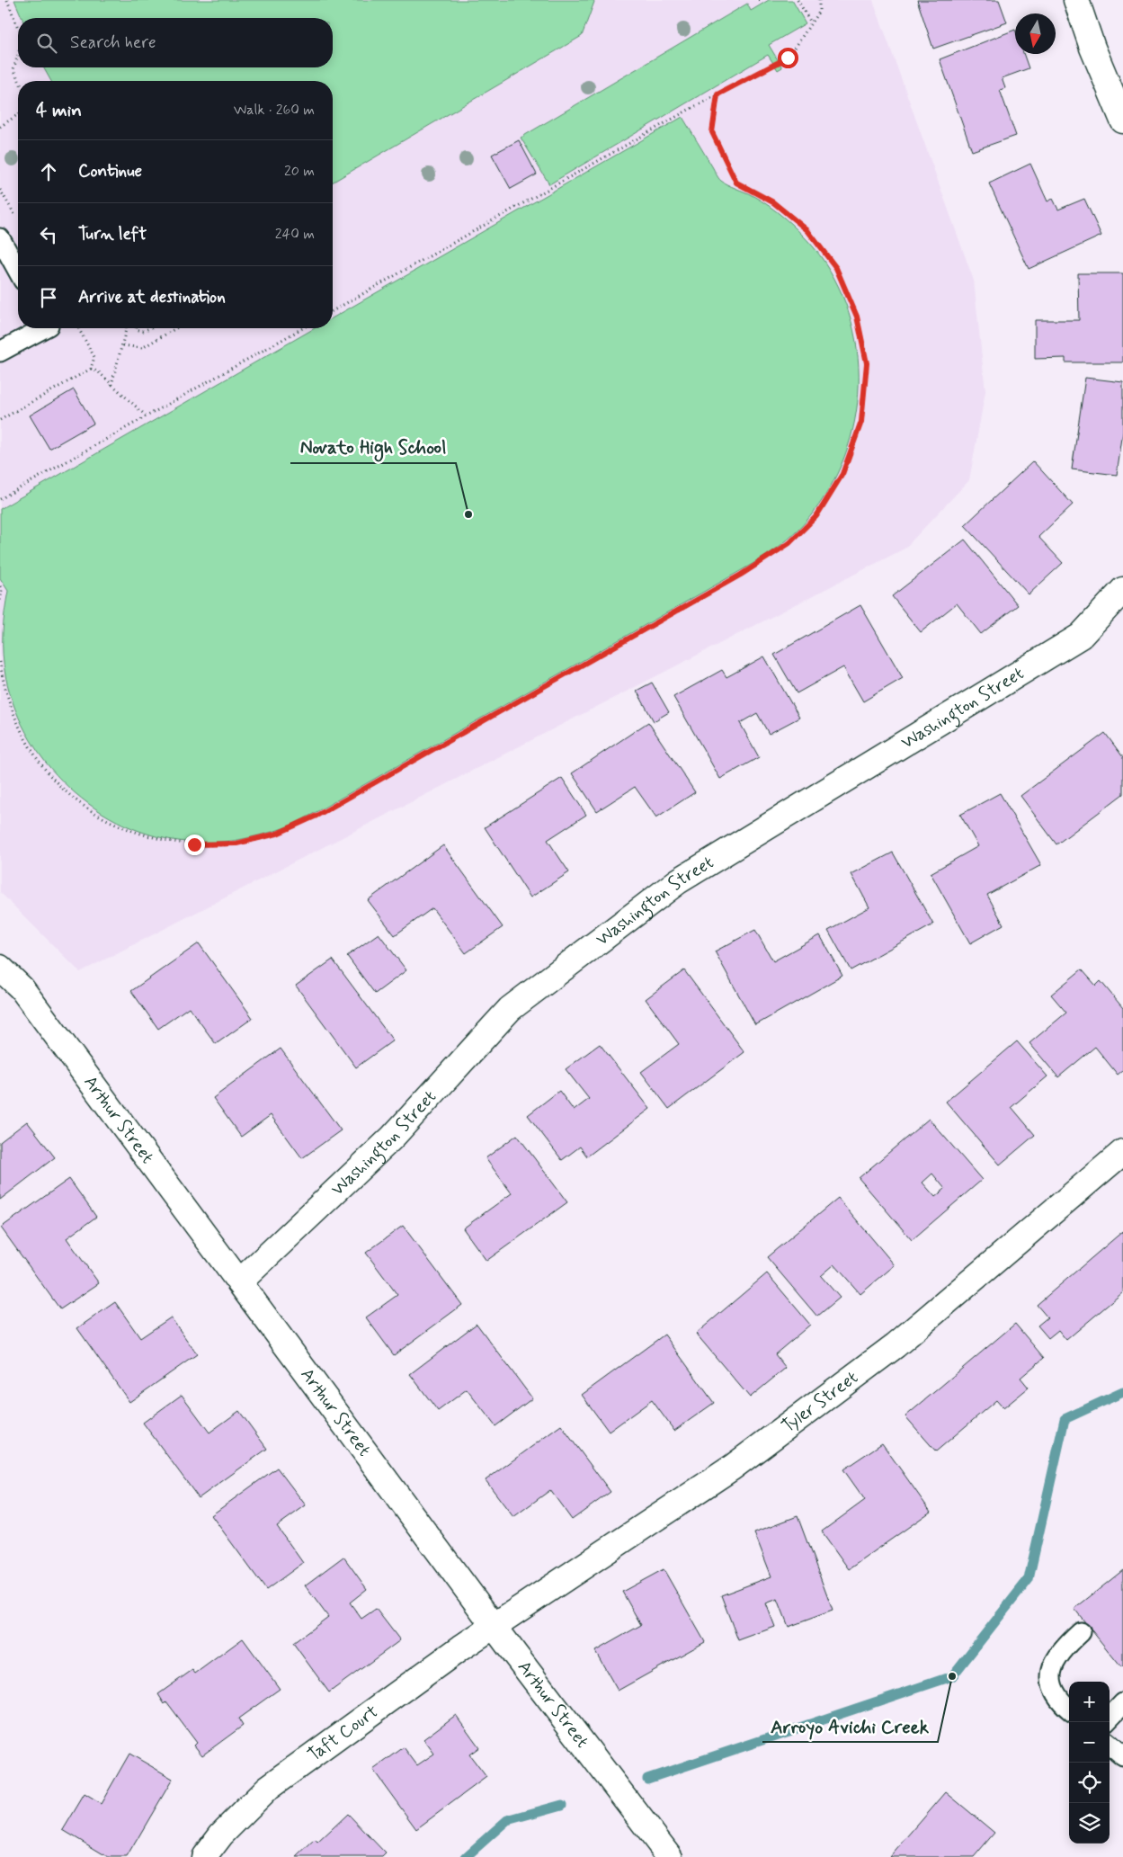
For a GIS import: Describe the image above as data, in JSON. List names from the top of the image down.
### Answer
{
  "streets": {
    "street": [
      "Washington Street",
      "Arthur Street",
      "Tyler Street",
      "Taft Court"
    ]
  },
  "crossings": [
    ["Washington Street", "Arthur Street"],
    ["Arthur Street", "Tyler Street"],
    ["Arthur Street", "Taft Court"],
    ["Tyler Street", "Taft Court"]
  ],
  "places": ["Novato High School", "Arroyo Avichi Creek"],
  "north": "bottom",
  "page": {
    "search": "Search here",
    "heading": ["4 min", "Walk · 260 m"],
    "list": [
      ["Continue", "20 m"],
      ["Turn left", "240 m"],
      "Arrive at destination"
    ],
    "map_buttons": ["+", "−"]
  }
}
